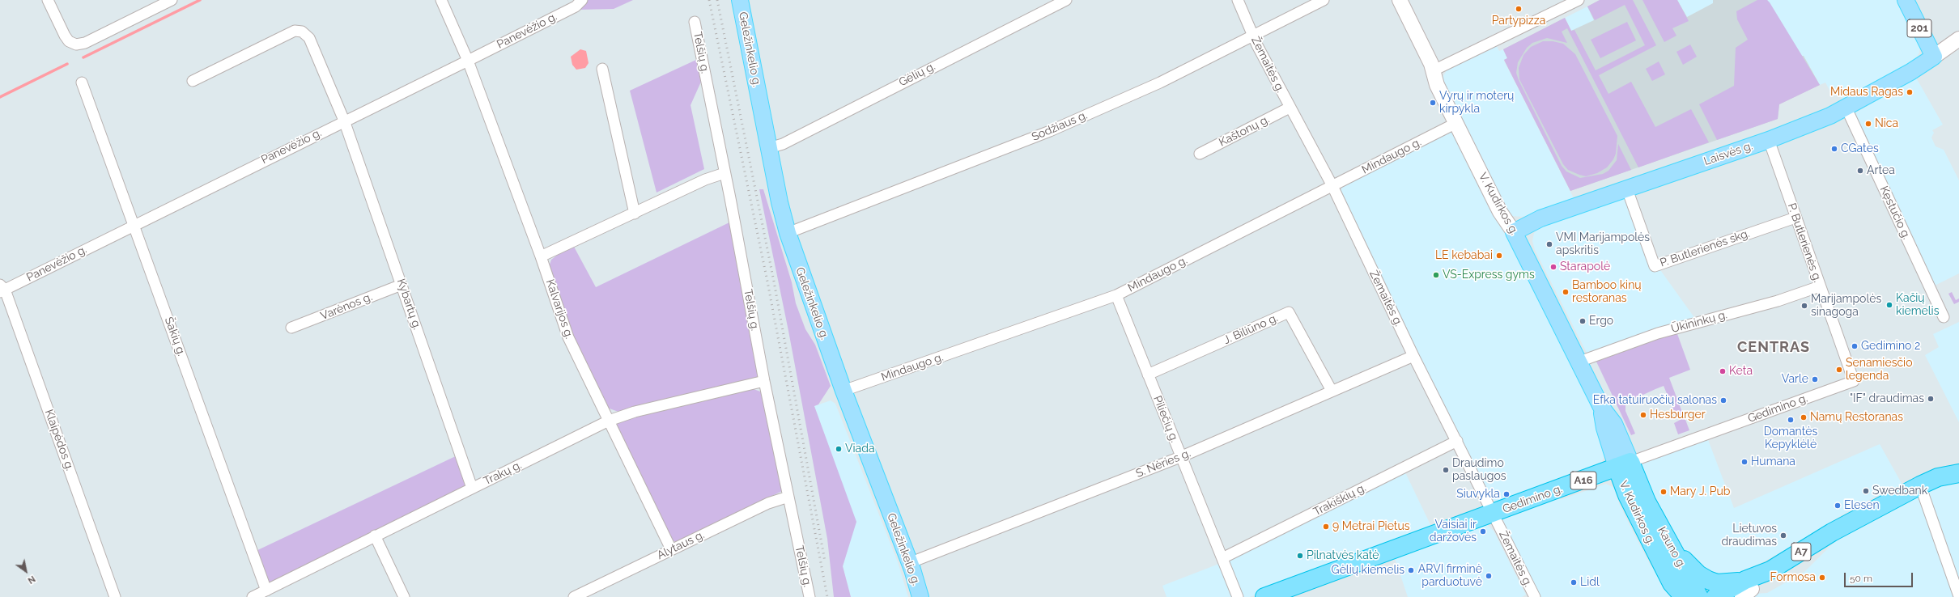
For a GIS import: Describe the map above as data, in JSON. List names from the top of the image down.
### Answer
{
  "streets": {
    "highway": [
      "V. Kudirkos g.",
      "Gedimino g.",
      "A16",
      "Kauno g.",
      "A7"
    ],
    "main road": ["201", "Geležinkelio g.", "Laisvės g."],
    "street": [
      "Panevėžio g.",
      "Telšių g.",
      "Žemaitės g.",
      "Gėlių g.",
      "Sodžiaus g.",
      "Kaštonų g.",
      "Mindaugo g.",
      "Kęstučio g.",
      "P. Butlerienės g.",
      "P. Butlerienės skg.",
      "Kybartų g.",
      "Varėnos g.",
      "Kalvarijos g.",
      "Ūkininkų g.",
      "J. Biliūno g.",
      "Šakių g.",
      "Piliečių g.",
      "Klaipėdos g.",
      "S. Nėries g.",
      "Trakų g.",
      "Trakiškių g.",
      "Alytaus g."
    ]
  },
  "crossings": [
    ["201", "Laisvės g."],
    ["Panevėžio g.", "Kybartų g."],
    ["Panevėžio g.", "Kalvarijos g."],
    ["Panevėžio g.", "Šakių g."],
    ["Panevėžio g.", "Klaipėdos g."],
    ["Geležinkelio g.", "Gėlių g."],
    ["Geležinkelio g.", "Sodžiaus g."],
    ["Geležinkelio g.", "Mindaugo g."],
    ["Geležinkelio g.", "S. Nėries g."],
    ["Telšių g.", "Trakų g."],
    ["Telšių g.", "Alytaus g."],
    ["Žemaitės g.", "Sodžiaus g."],
    ["Žemaitės g.", "Kaštonų g."],
    ["Žemaitės g.", "Mindaugo g."],
    ["Žemaitės g.", "Gedimino g."],
    ["Žemaitės g.", "S. Nėries g."],
    ["Žemaitės g.", "Trakiškių g."],
    ["Laisvės g.", "V. Kudirkos g."],
    ["Laisvės g.", "Kęstučio g."],
    ["Laisvės g.", "P. Butlerienės g."],
    ["Laisvės g.", "P. Butlerienės skg."],
    ["Mindaugo g.", "V. Kudirkos g."],
    ["Mindaugo g.", "Piliečių g."],
    ["V. Kudirkos g.", "Ūkininkų g."],
    ["V. Kudirkos g.", "Gedimino g."],
    ["V. Kudirkos g.", "Kauno g."],
    ["P. Butlerienės g.", "P. Butlerienės skg."],
    ["P. Butlerienės g.", "Ūkininkų g."],
    ["P. Butlerienės g.", "Gedimino g."],
    ["Kybartų g.", "Varėnos g."],
    ["Kybartų g.", "Trakų g."],
    ["Kalvarijos g.", "Trakų g."],
    ["Kalvarijos g.", "Alytaus g."],
    ["J. Biliūno g.", "Piliečių g."],
    ["J. Biliūno g.", "S. Nėries g."],
    ["Šakių g.", "Trakų g."],
    ["Gedimino g.", "Kauno g."],
    ["Piliečių g.", "S. Nėries g."],
    ["Piliečių g.", "Trakiškių g."]
  ],
  "districts": ["CENTRAS"],
  "places": [
    "Partypizza",
    "Midaus Ragas",
    "Vyrų ir moterų kirpykla",
    "Nica",
    "CGates",
    "Artea",
    "VMI Marijampolės apskritis",
    "LE kebabai",
    "Starapolė",
    "VS-Express gyms",
    "Bamboo kinų restoranas",
    "Kačių kiemelis",
    "Marijampolės sinagoga",
    "Ergo",
    "Gedimino 2",
    "Senamiesčio legenda",
    "Keta",
    "Varle",
    "\"IF\" draudimas",
    "Efka tatuiruočių salonas",
    "Hesburger",
    "Namų Restoranas",
    "Domantės Kepyklėlė",
    "Viada",
    "Humana",
    "Draudimo paslaugos",
    "Swedbank",
    "Mary J. Pub",
    "Siuvykla",
    "Elesen",
    "9 Metrai Pietus",
    "Vaisiai ir daržovės",
    "Lietuvos draudimas",
    "Pilnatvės katė",
    "Gėlių kiemelis",
    "ARVI firminė parduotuvė",
    "Formosa",
    "Lidl"
  ],
  "scale_bar": "50 m",
  "north": "bottom right"
}
